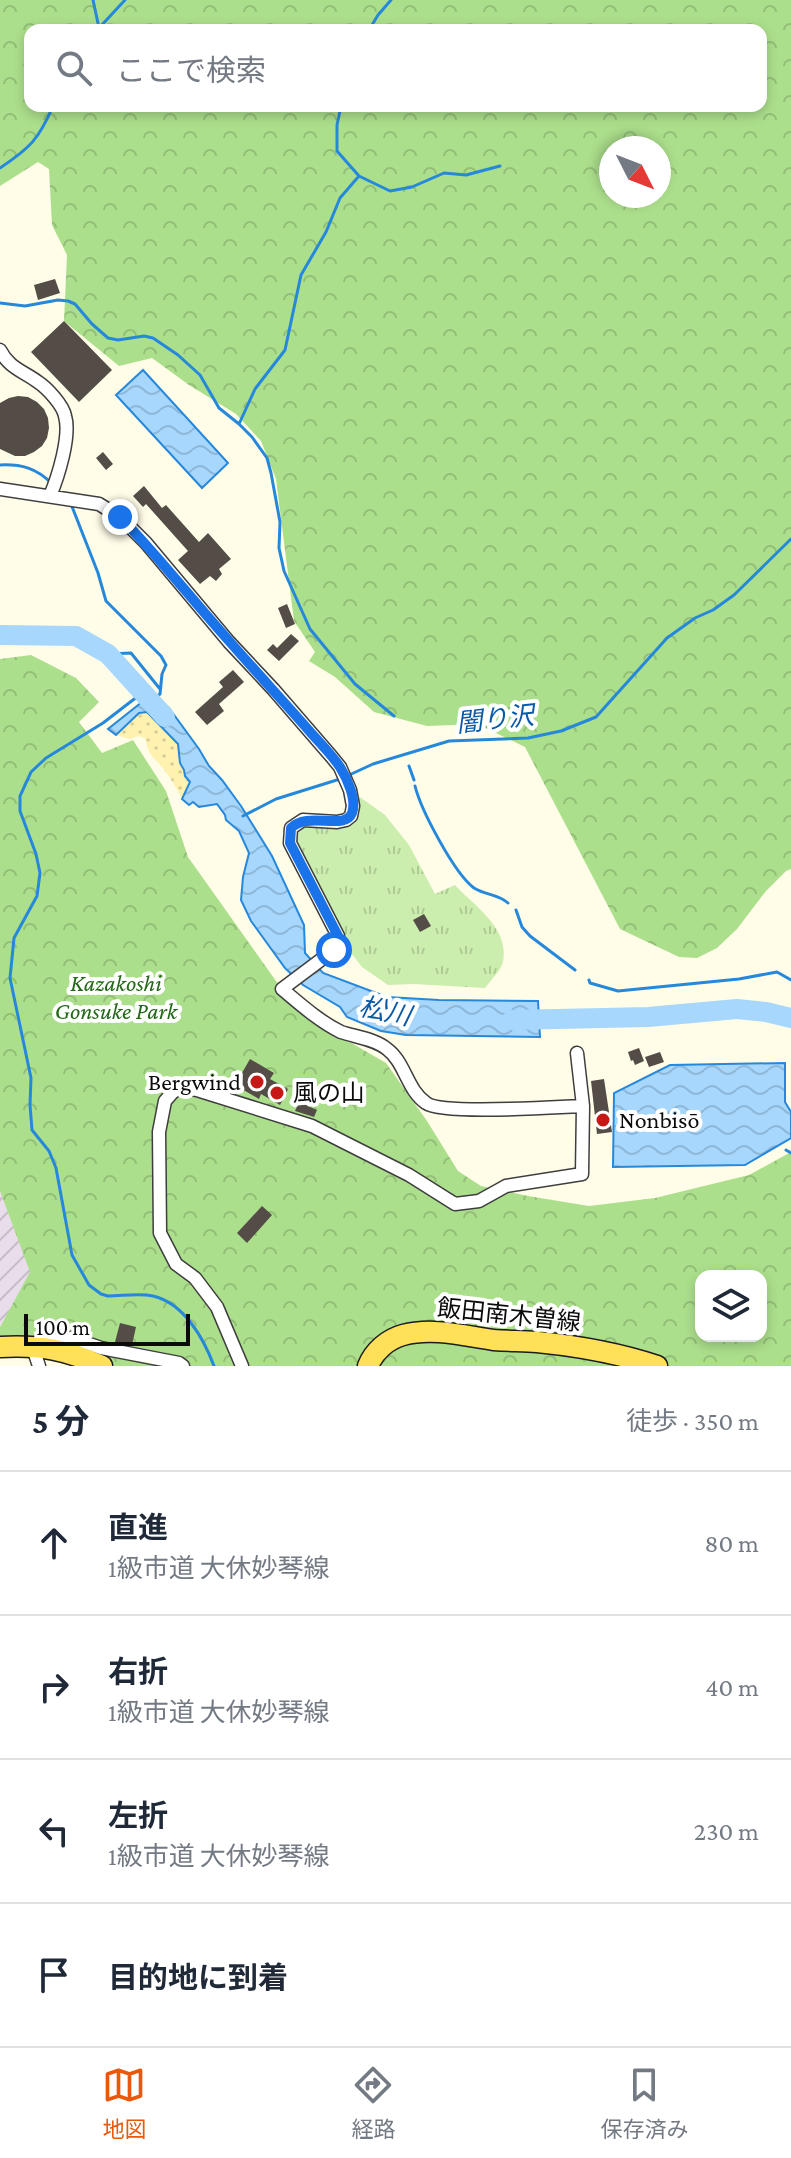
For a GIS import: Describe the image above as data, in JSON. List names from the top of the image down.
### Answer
{
  "streets": {
    "main road": ["飯田南木曽線"]
  },
  "water": ["闇り沢", "松川"],
  "parks": ["Kazakoshi Gonsuke Park"],
  "places": ["Bergwind", "風の山", "Nonbisō"],
  "scale_bar": "100 m",
  "north": "bottom right",
  "page": {
    "search": "ここで検索",
    "scale": "100 m",
    "heading": ["5 分", "徒歩 · 350 m"],
    "list": [
      ["直進", "1級市道 大休妙琴線", "80 m"],
      ["右折", "1級市道 大休妙琴線", "40 m"],
      ["左折", "1級市道 大休妙琴線", "230 m"],
      "目的地に到着"
    ],
    "nav": ["地図", "経路", "保存済み"]
  }
}
